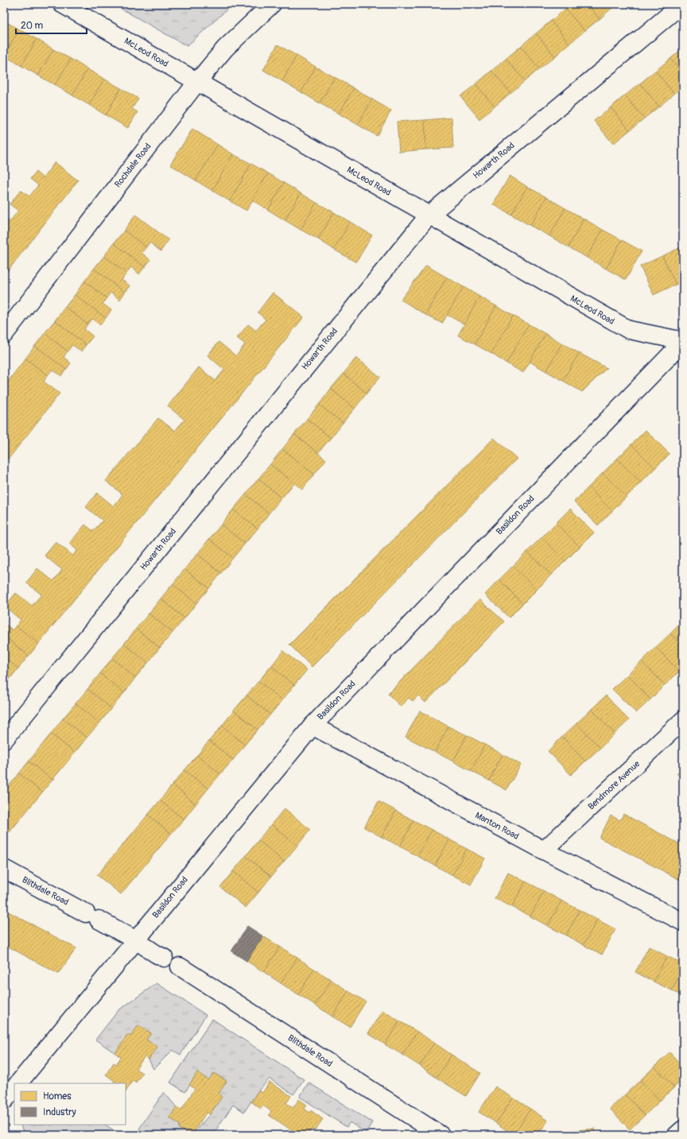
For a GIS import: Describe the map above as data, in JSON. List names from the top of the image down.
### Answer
{
  "streets": {
    "street": [
      "McLeod Road",
      "Howarth Road",
      "Rochdale Road",
      "Basildon Road",
      "Bendmore Avenue",
      "Manton Road",
      "Blithdale Road"
    ]
  },
  "crossings": [
    ["McLeod Road", "Howarth Road"],
    ["McLeod Road", "Rochdale Road"],
    ["McLeod Road", "Basildon Road"],
    ["Basildon Road", "Manton Road"],
    ["Basildon Road", "Blithdale Road"],
    ["Bendmore Avenue", "Manton Road"]
  ],
  "legend": ["Homes", "Industry"],
  "scale_bar": "20 m"
}
